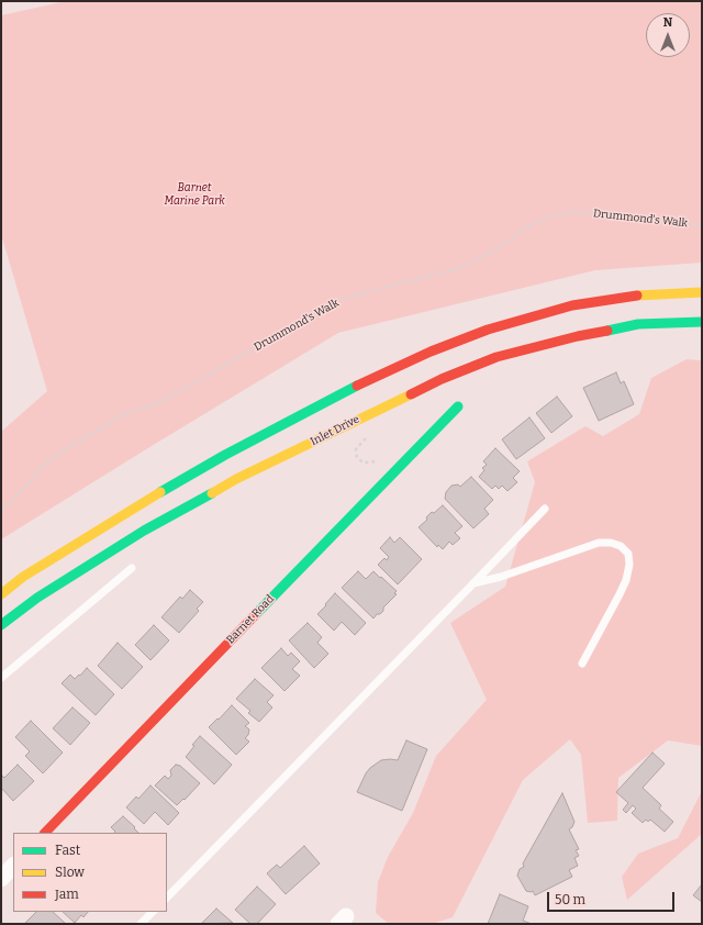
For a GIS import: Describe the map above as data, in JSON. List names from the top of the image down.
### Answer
{
  "streets": {
    "main road": ["Inlet Drive", "Barnet Road"],
    "path": ["Drummond's Walk"]
  },
  "parks": ["Barnet Marine Park"],
  "legend": ["Fast", "Slow", "Jam"],
  "scale_bar": "50 m",
  "north": "top"
}
